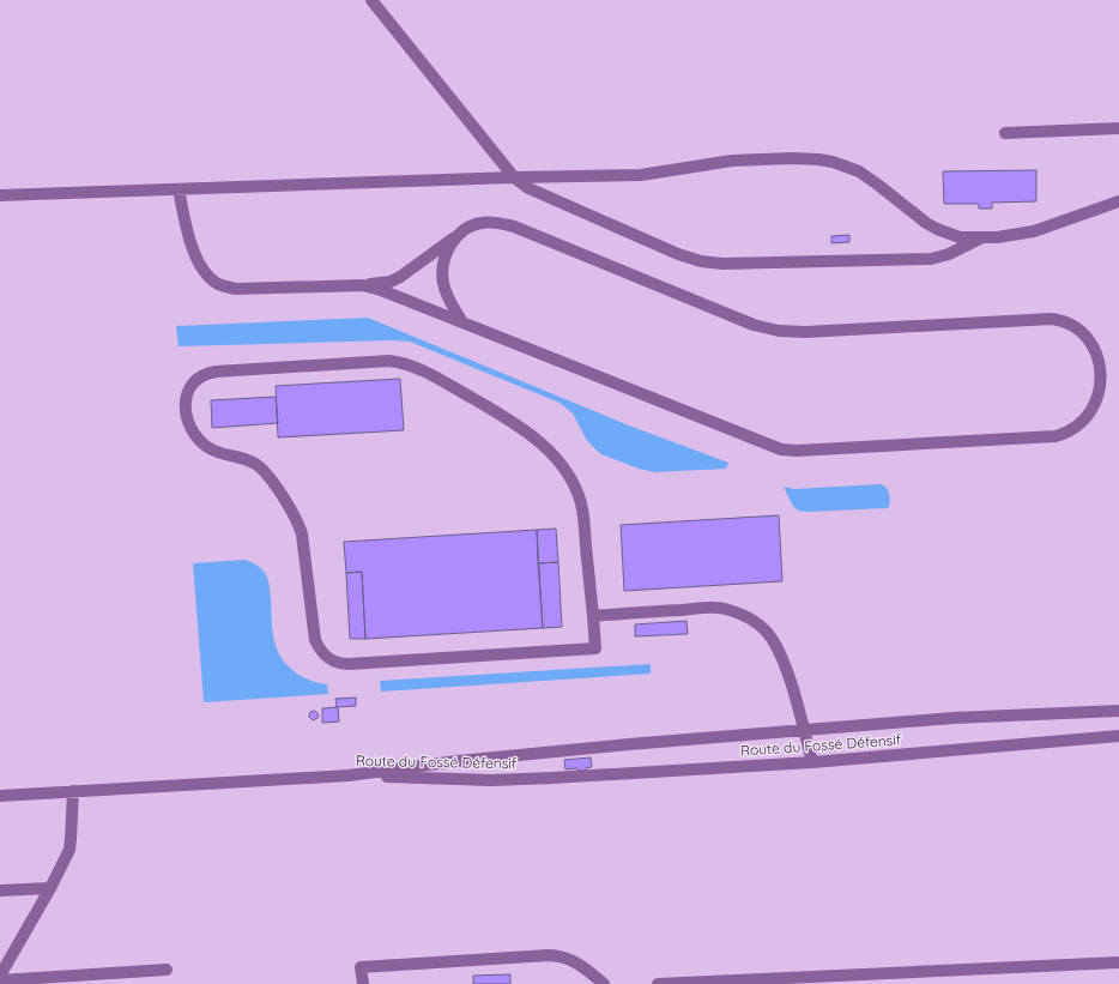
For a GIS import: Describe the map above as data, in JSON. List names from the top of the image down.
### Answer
{
  "streets": {
    "street": ["Route du Fossé Défensif"]
  }
}
